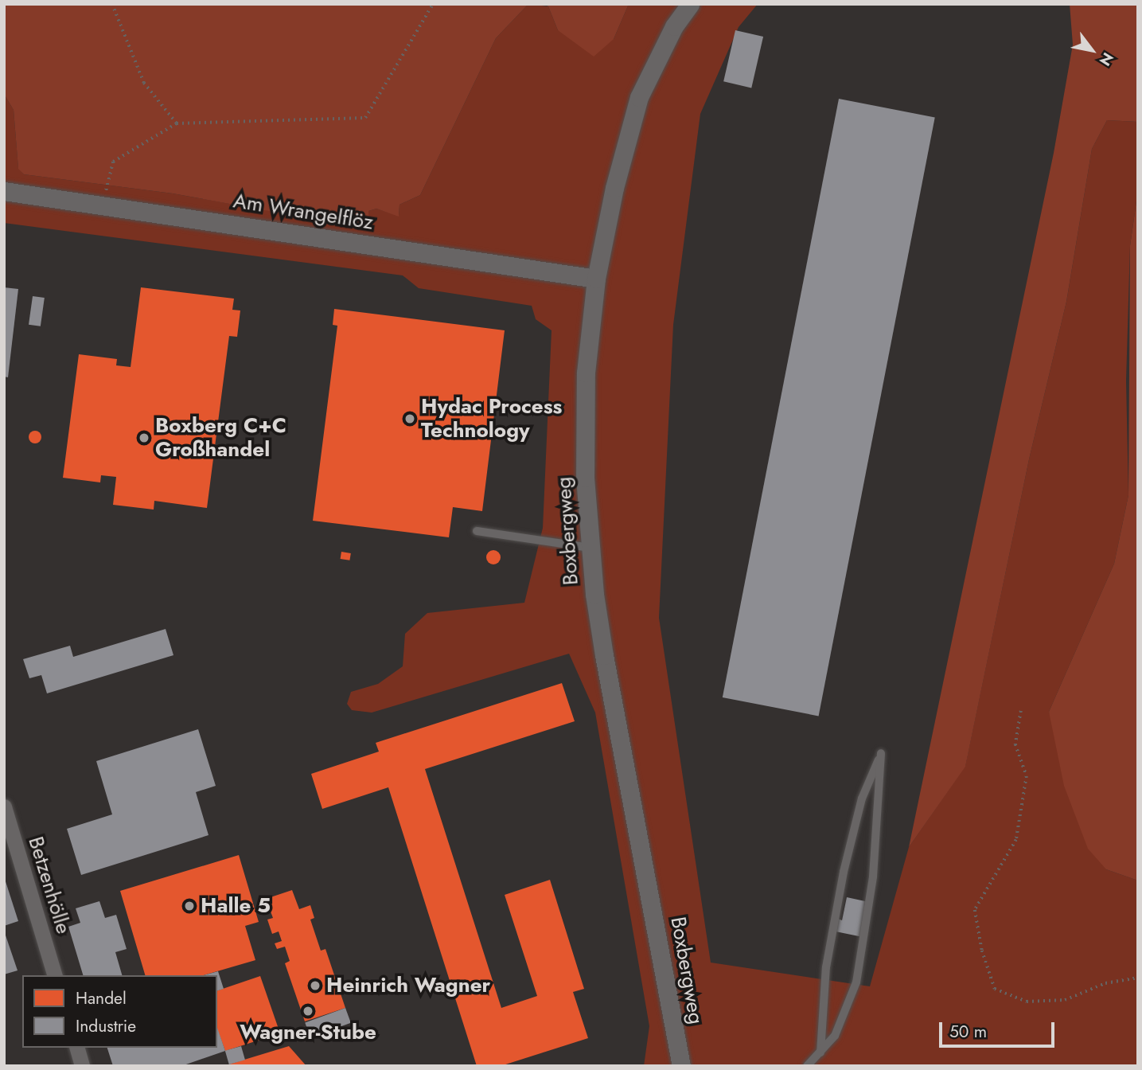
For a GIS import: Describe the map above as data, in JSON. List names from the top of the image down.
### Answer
{
  "streets": {
    "street": ["Am Wrangelflöz", "Boxbergweg", "Betzenhölle"]
  },
  "crossings": [
    ["Am Wrangelflöz", "Boxbergweg"]
  ],
  "places": [
    "Hydac Process Technology",
    "Boxberg C+C Großhandel",
    "Halle 5",
    "Heinrich Wagner",
    "Wagner-Stube"
  ],
  "legend": ["Handel", "Industrie"],
  "scale_bar": "50 m",
  "north": "bottom right"
}
